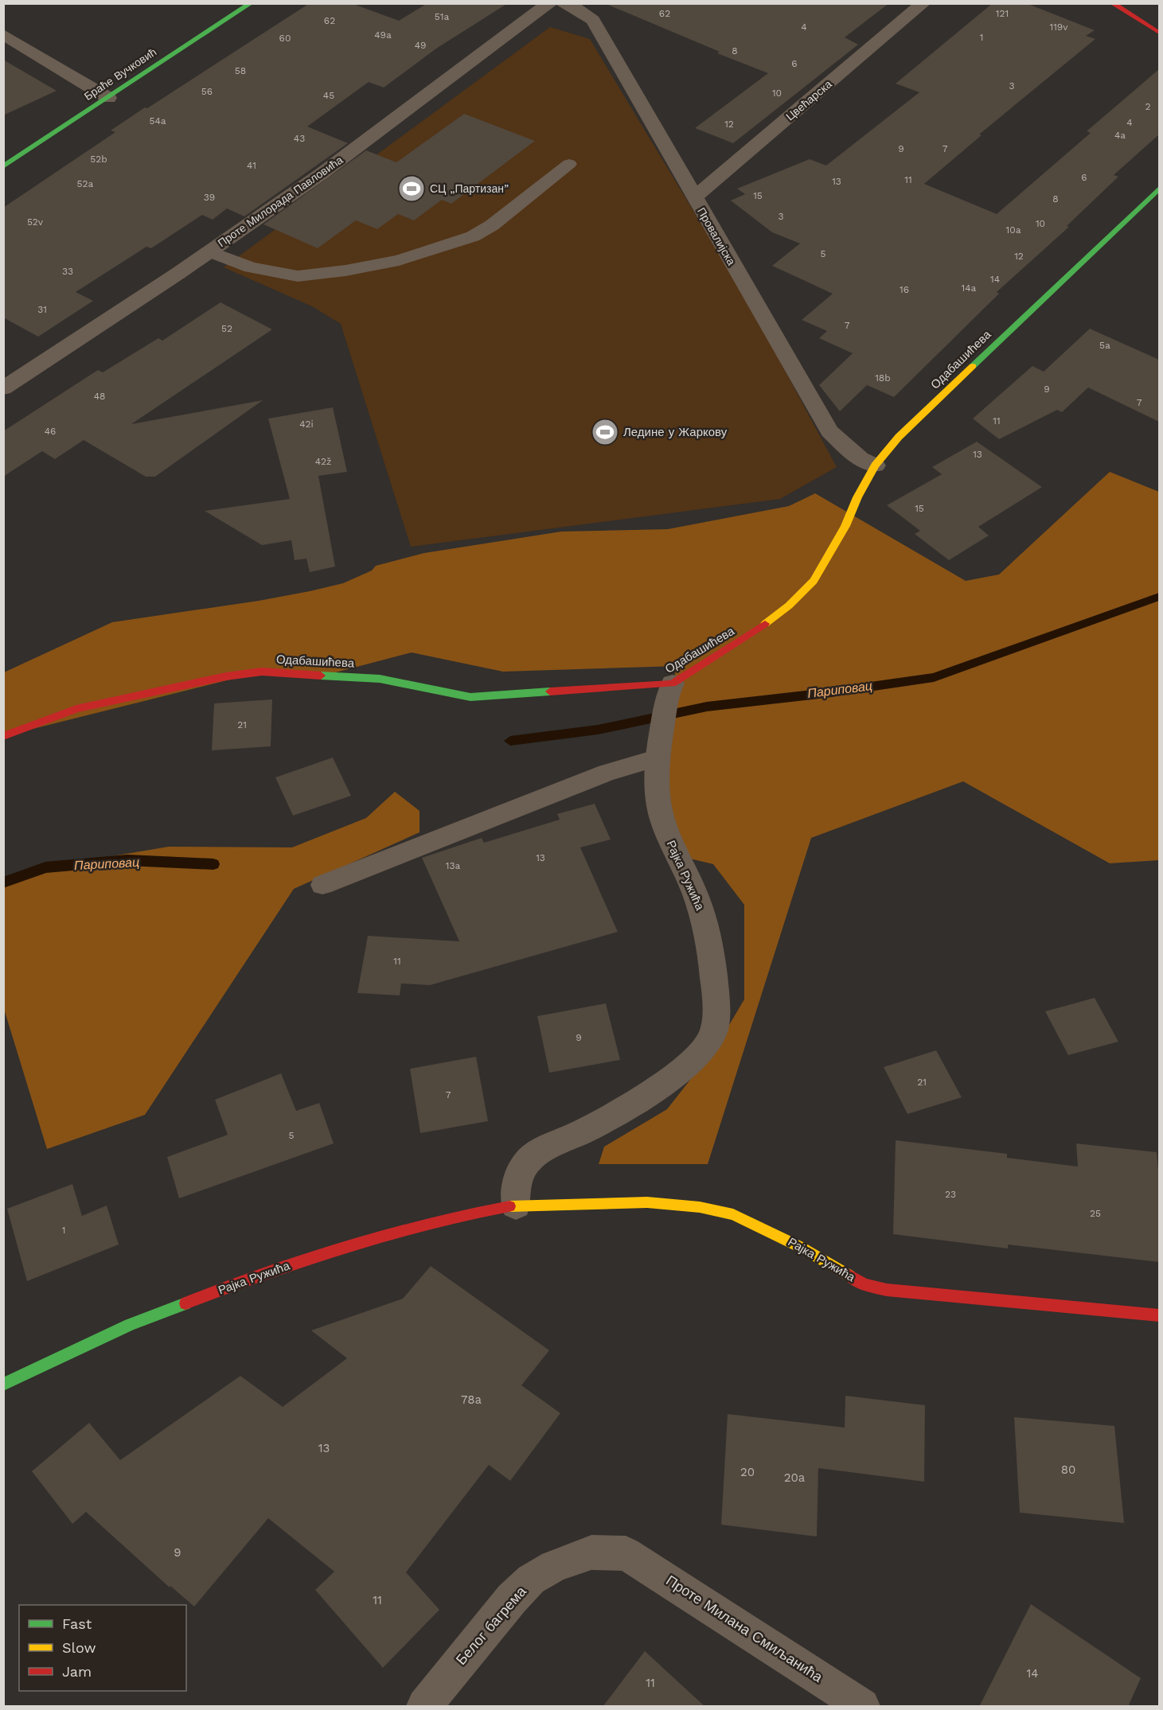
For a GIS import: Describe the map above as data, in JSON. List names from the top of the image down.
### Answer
{
  "streets": {
    "street": [
      "Браће Вучковић",
      "Цвећарска",
      "Проте Милорада Павловића",
      "Провалијска",
      "Одабашићева",
      "Рајка Ружића",
      "Белог багрема",
      "Проте Милана Смиљанића"
    ]
  },
  "crossings": [
    ["Цвећарска", "Провалијска"],
    ["Провалијска", "Одабашићева"],
    ["Одабашићева", "Рајка Ружића"],
    ["Белог багрема", "Проте Милана Смиљанића"]
  ],
  "water": ["Париповац"],
  "places": {
    "sports": ["СЦ „Партизан”", "Ледине у Жаркову"]
  },
  "house_numbers": [
    "62",
    "121",
    "51a",
    "62",
    "4",
    "119v",
    "49a",
    "1",
    "60",
    "49",
    "8",
    "6",
    "58",
    "3",
    "56",
    "10",
    "45",
    "2",
    "54a",
    "4",
    "12",
    "4a",
    "43",
    "9",
    "7",
    "52b",
    "41",
    "6",
    "11",
    "13",
    "52a",
    "15",
    "39",
    "8",
    "3",
    "52v",
    "10",
    "10a",
    "5",
    "12",
    "33",
    "14",
    "14a",
    "16",
    "31",
    "7",
    "52",
    "5a",
    "18b",
    "9",
    "48",
    "7",
    "11",
    "42i",
    "46",
    "13",
    "42ž",
    "15",
    "21",
    "13",
    "13a",
    "11",
    "9",
    "21",
    "7",
    "5",
    "23",
    "25",
    "1",
    "78a",
    "13",
    "80",
    "20",
    "20a",
    "9",
    "11",
    "14",
    "11"
  ],
  "legend": ["Fast", "Slow", "Jam"]
}
